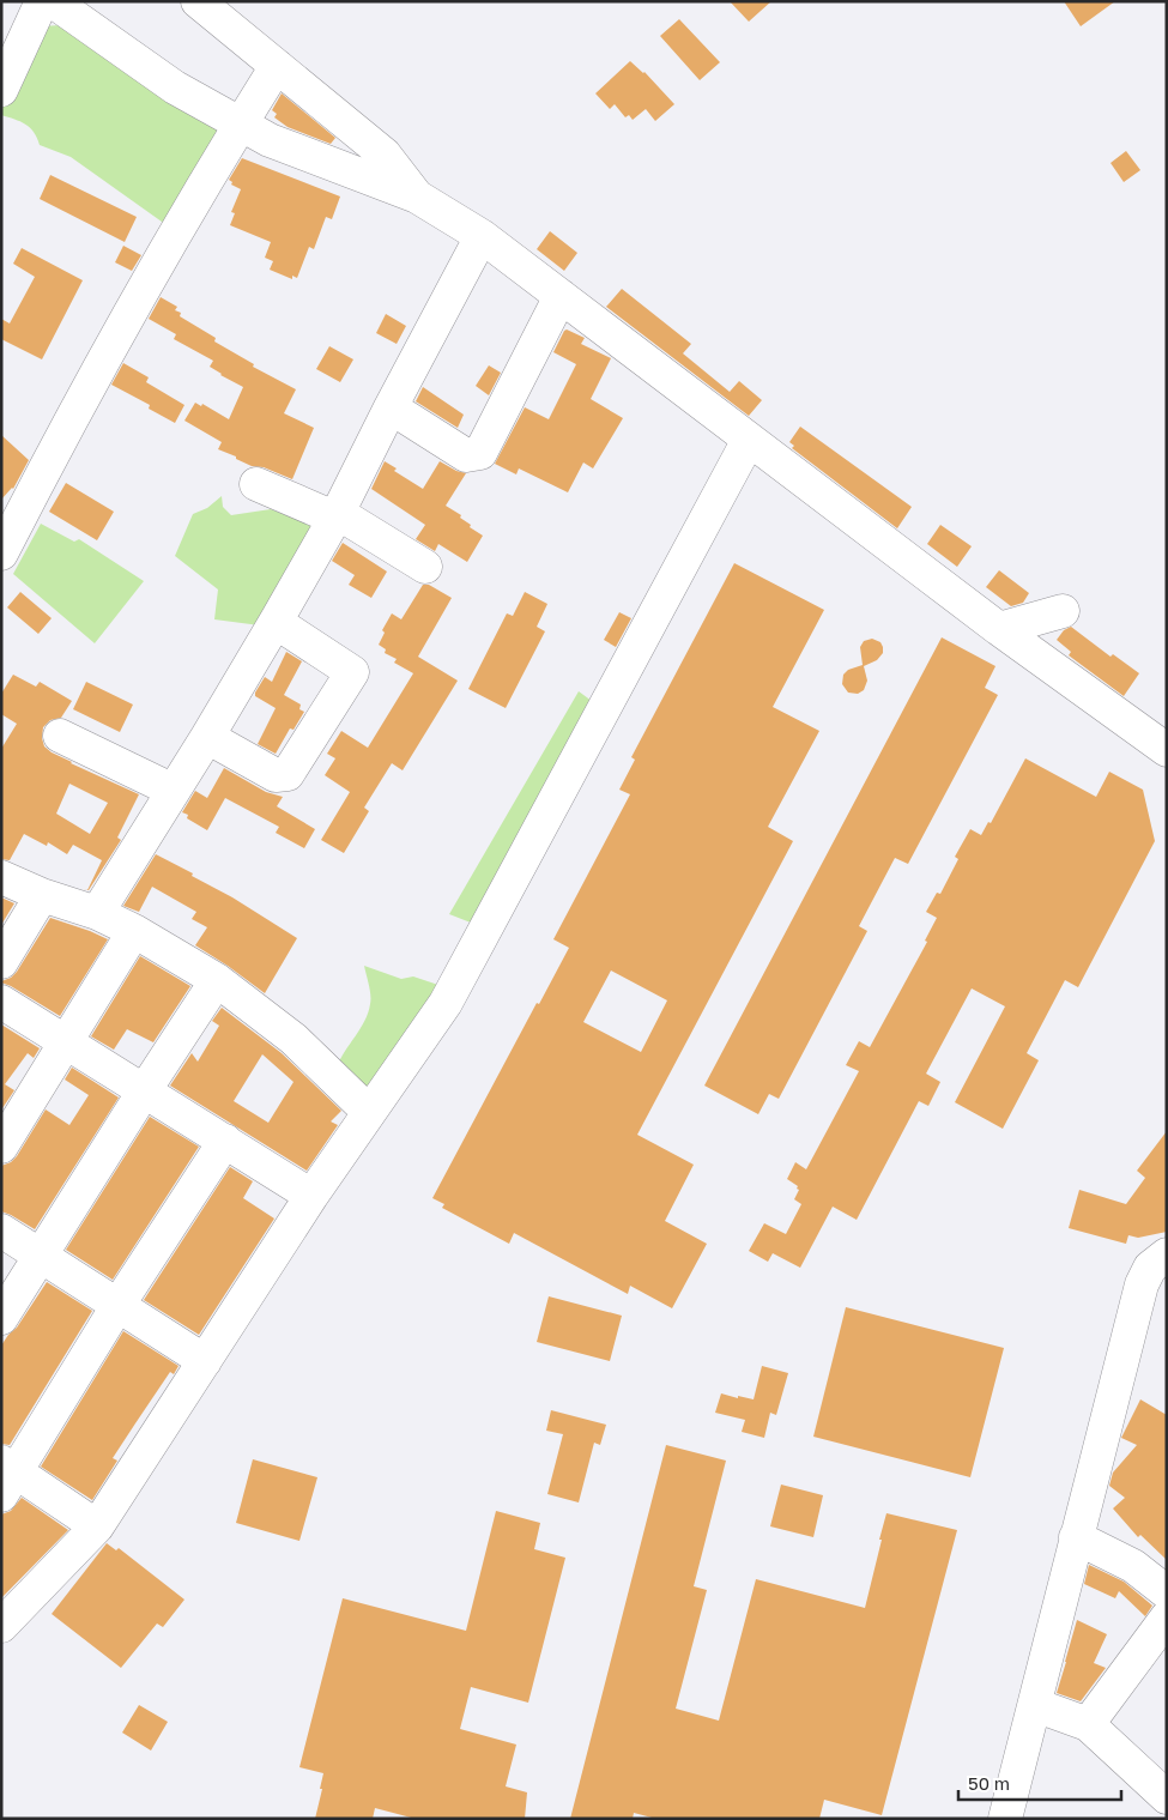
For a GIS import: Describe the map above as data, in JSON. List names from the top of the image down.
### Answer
{
  "scale_bar": "50 m"
}
